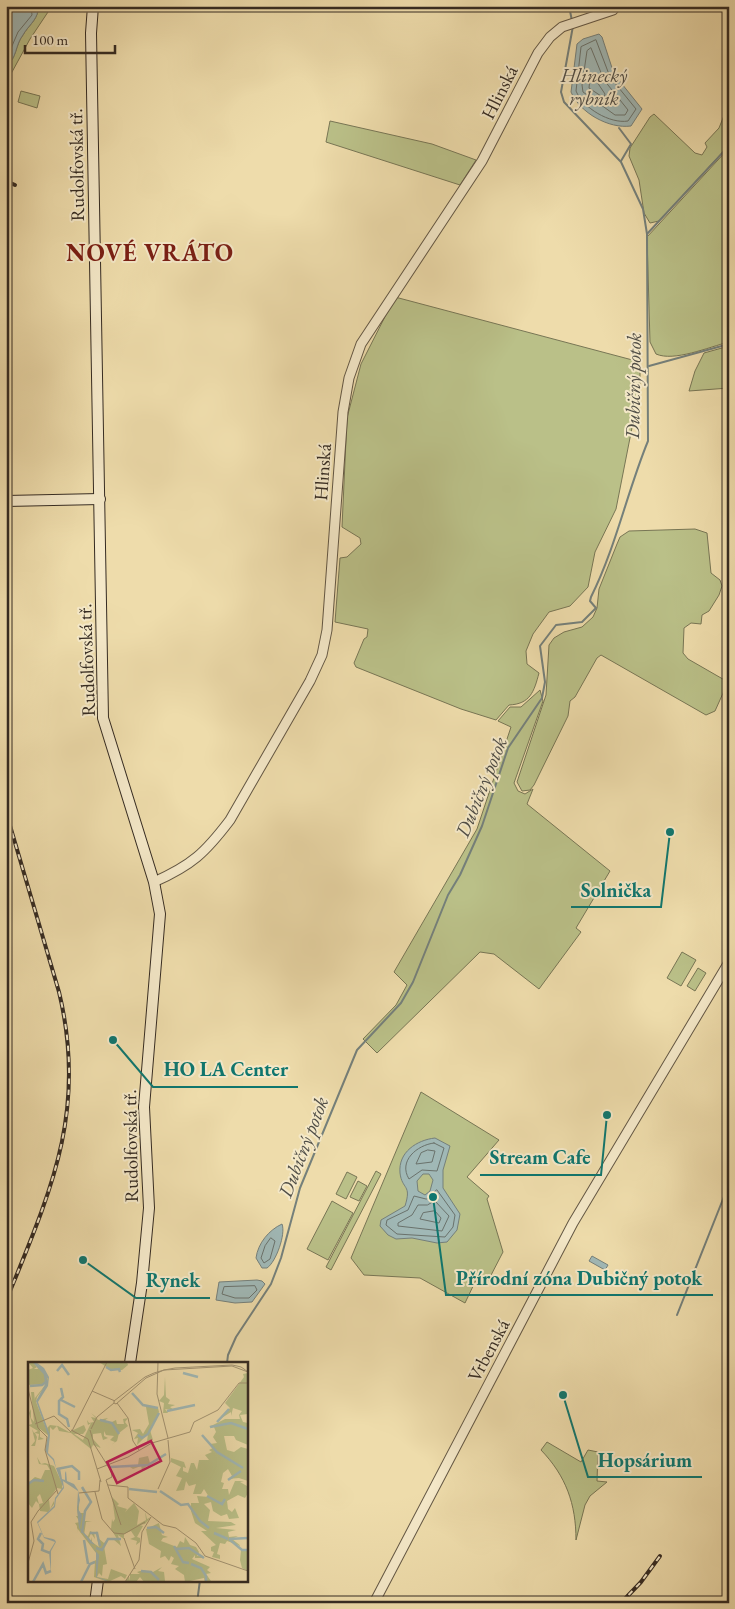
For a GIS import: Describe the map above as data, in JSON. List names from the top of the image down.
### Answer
{
  "streets": {
    "main road": ["Rudolfovská tř."],
    "street": ["Hlinská", "Vrbenská"]
  },
  "crossings": [
    ["Hlinská", "Rudolfovská tř."]
  ],
  "districts": ["NOVÉ VRÁTO"],
  "water": ["Hlinecký rybník", "Dubičný potok"],
  "places": [
    "Solnička",
    "HO LA Center",
    "Stream Cafe",
    "Přírodní zóna Dubičný potok",
    "Rynek",
    "Hopsárium"
  ],
  "scale_bar": "100 m"
}
